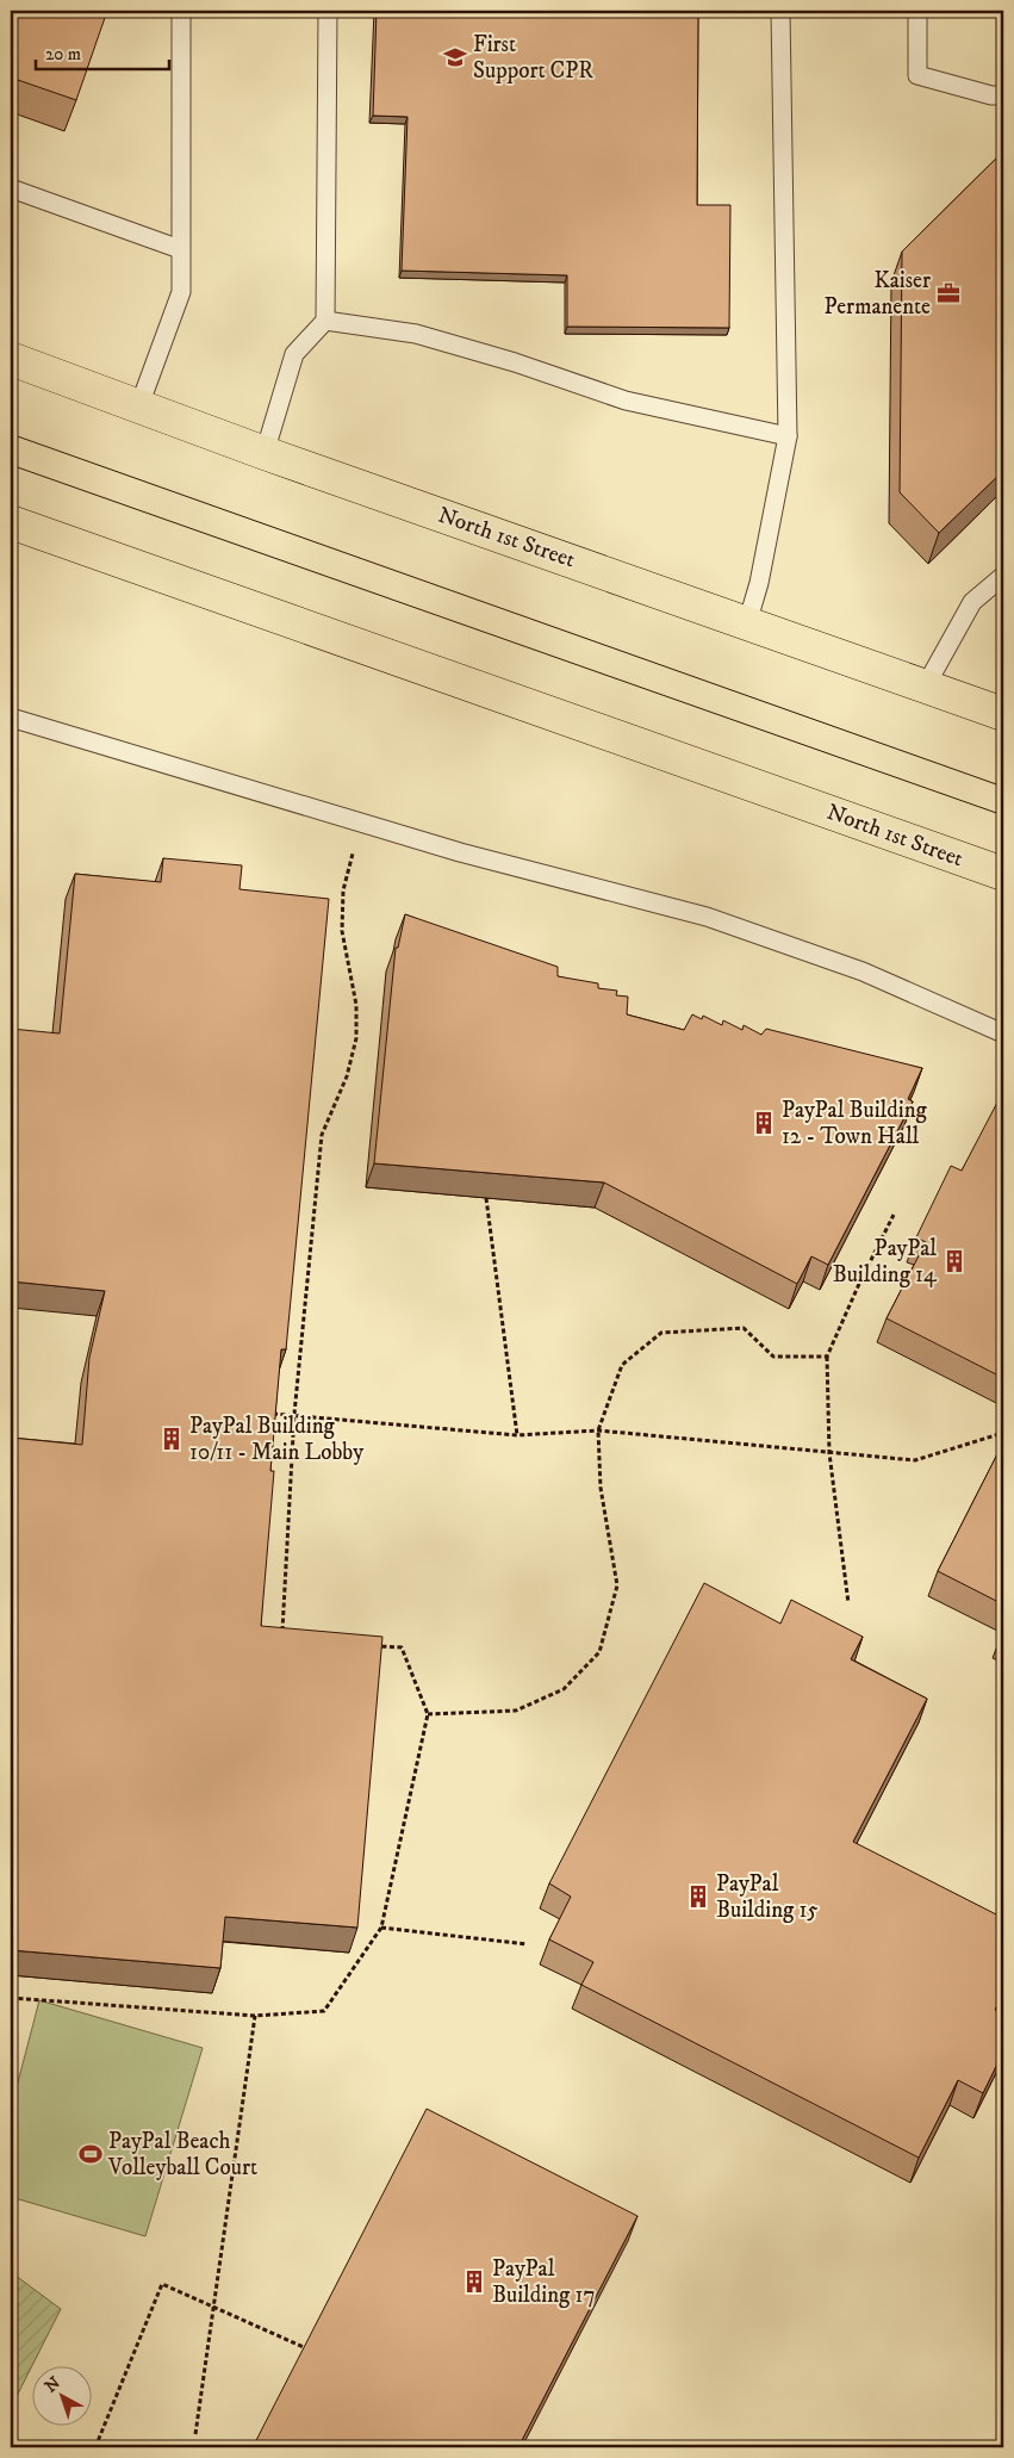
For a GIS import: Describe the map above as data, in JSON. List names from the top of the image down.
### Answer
{
  "streets": {
    "main road": ["North 1st Street"]
  },
  "places": {
    "school or university": ["First Support CPR"],
    "office": ["Kaiser Permanente"],
    "building": [
      "PayPal Building 12 - Town Hall",
      "PayPal Building 14",
      "PayPal Building 10/11 - Main Lobby",
      "PayPal Building 15",
      "PayPal Building 17"
    ],
    "sports": ["PayPal Beach Volleyball Court"]
  },
  "scale_bar": "20 m",
  "north": "top left"
}
